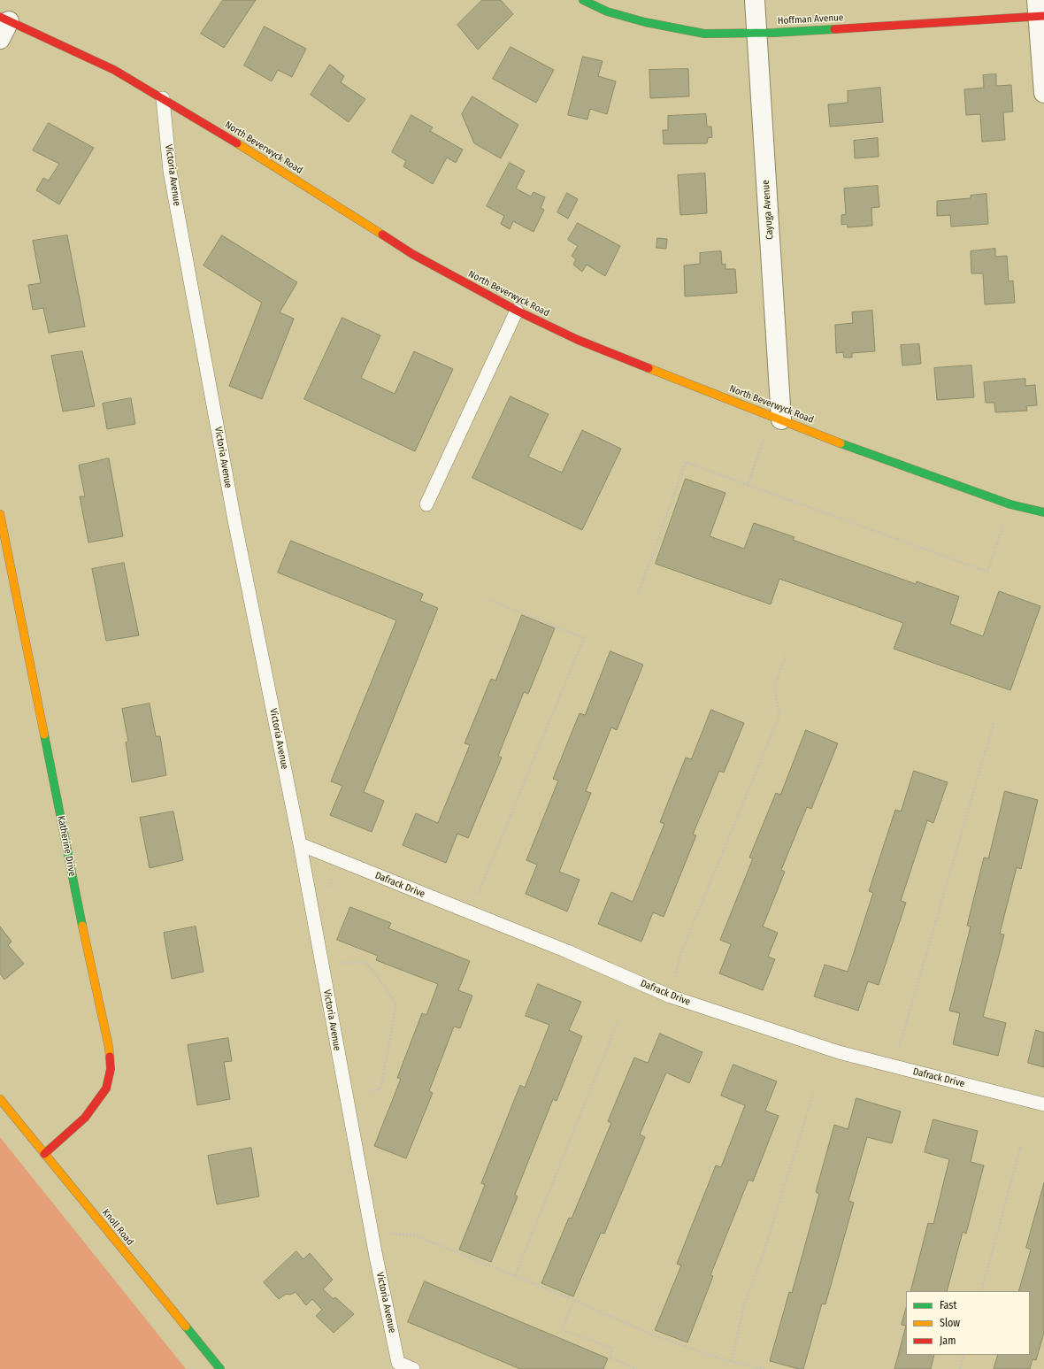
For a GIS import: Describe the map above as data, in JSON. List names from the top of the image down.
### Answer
{
  "streets": {
    "street": [
      "Hoffman Avenue",
      "North Beverwyck Road",
      "Cayuga Avenue",
      "Katherine Drive",
      "Knoll Road"
    ],
    "lane": ["Victoria Avenue", "Dafrack Drive"]
  },
  "crossings": [
    ["Hoffman Avenue", "Cayuga Avenue"],
    ["North Beverwyck Road", "Victoria Avenue"],
    ["North Beverwyck Road", "Cayuga Avenue"],
    ["Victoria Avenue", "Dafrack Drive"],
    ["Katherine Drive", "Knoll Road"]
  ],
  "legend": ["Fast", "Slow", "Jam"]
}
